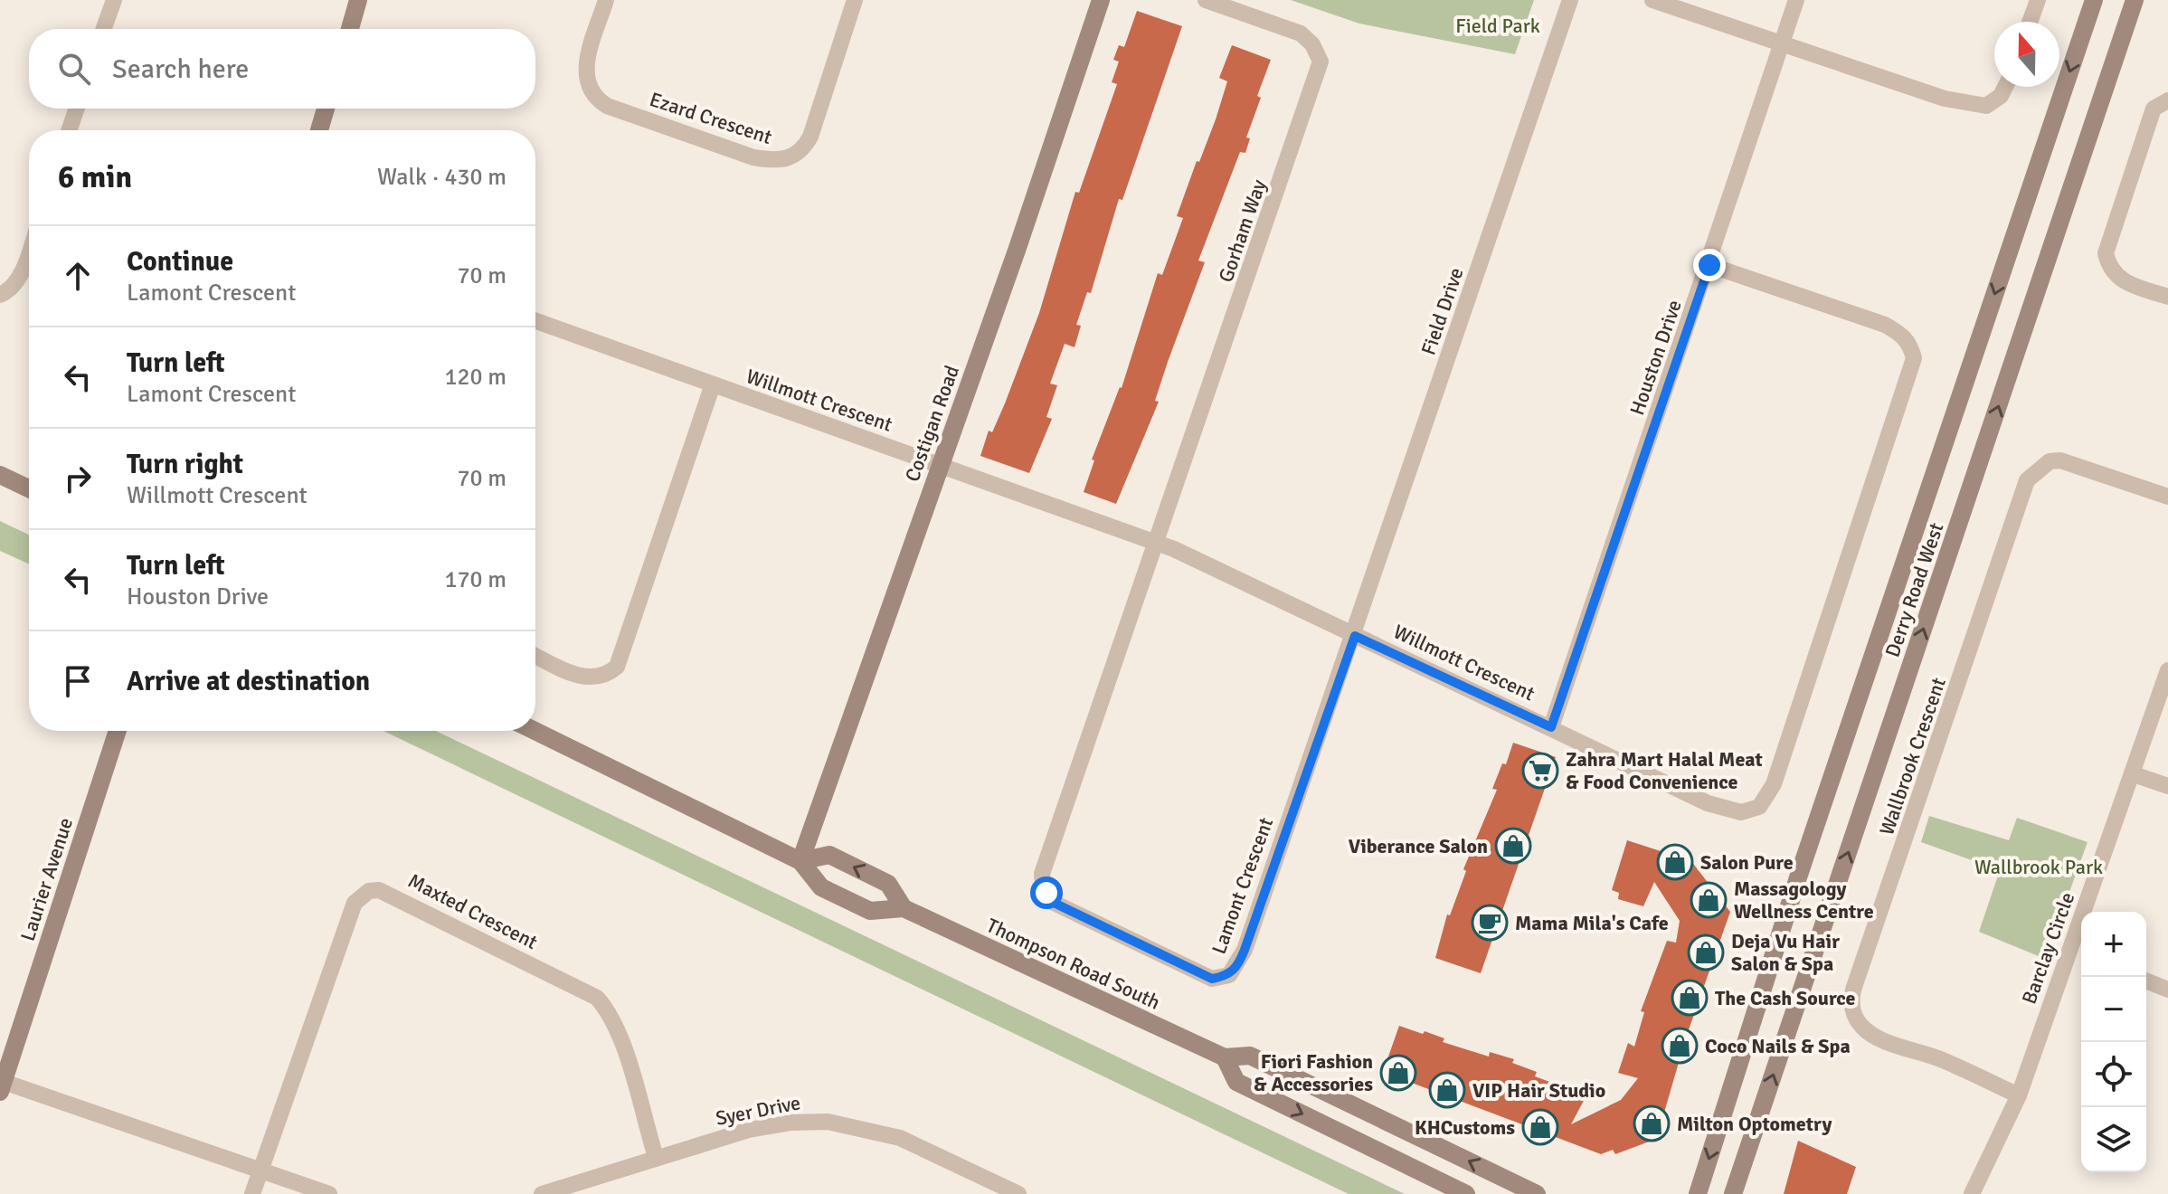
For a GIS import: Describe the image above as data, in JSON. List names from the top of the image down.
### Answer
{
  "streets": {
    "main road": [
      "Costigan Road",
      "Derry Road West",
      "Laurier Avenue",
      "Thompson Road South"
    ],
    "street": [
      "Ezard Crescent",
      "Gorham Way",
      "Field Drive",
      "Houston Drive",
      "Willmott Crescent",
      "Wallbrook Crescent",
      "Lamont Crescent",
      "Maxted Crescent",
      "Barclay Circle",
      "Syer Drive"
    ]
  },
  "crossings": [
    ["Gorham Way", "Willmott Crescent"],
    ["Gorham Way", "Lamont Crescent"],
    ["Field Drive", "Willmott Crescent"],
    ["Field Drive", "Lamont Crescent"],
    ["Houston Drive", "Willmott Crescent"],
    ["Willmott Crescent", "Costigan Road"],
    ["Willmott Crescent", "Lamont Crescent"],
    ["Costigan Road", "Thompson Road South"],
    ["Wallbrook Crescent", "Barclay Circle"],
    ["Maxted Crescent", "Syer Drive"]
  ],
  "parks": ["Field Park", "Wallbrook Park"],
  "places": {
    "supermarket": ["Zahra Mart Halal Meat & Food Convenience"],
    "shop": [
      "Viberance Salon",
      "Salon Pure",
      "Massagology Wellness Centre",
      "Deja Vu Hair Salon & Spa",
      "The Cash Source",
      "Coco Nails & Spa",
      "Fiori Fashion & Accessories",
      "VIP Hair Studio",
      "Milton Optometry",
      "KHCustoms"
    ],
    "cafe": ["Mama Mila's Cafe"]
  },
  "north": "top",
  "page": {
    "search": "Search here",
    "heading": ["6 min", "Walk · 430 m"],
    "list": [
      ["Continue", "Lamont Crescent", "70 m"],
      ["Turn left", "Lamont Crescent", "120 m"],
      ["Turn right", "Willmott Crescent", "70 m"],
      ["Turn left", "Houston Drive", "170 m"],
      "Arrive at destination"
    ],
    "map_buttons": ["+", "−"]
  }
}
